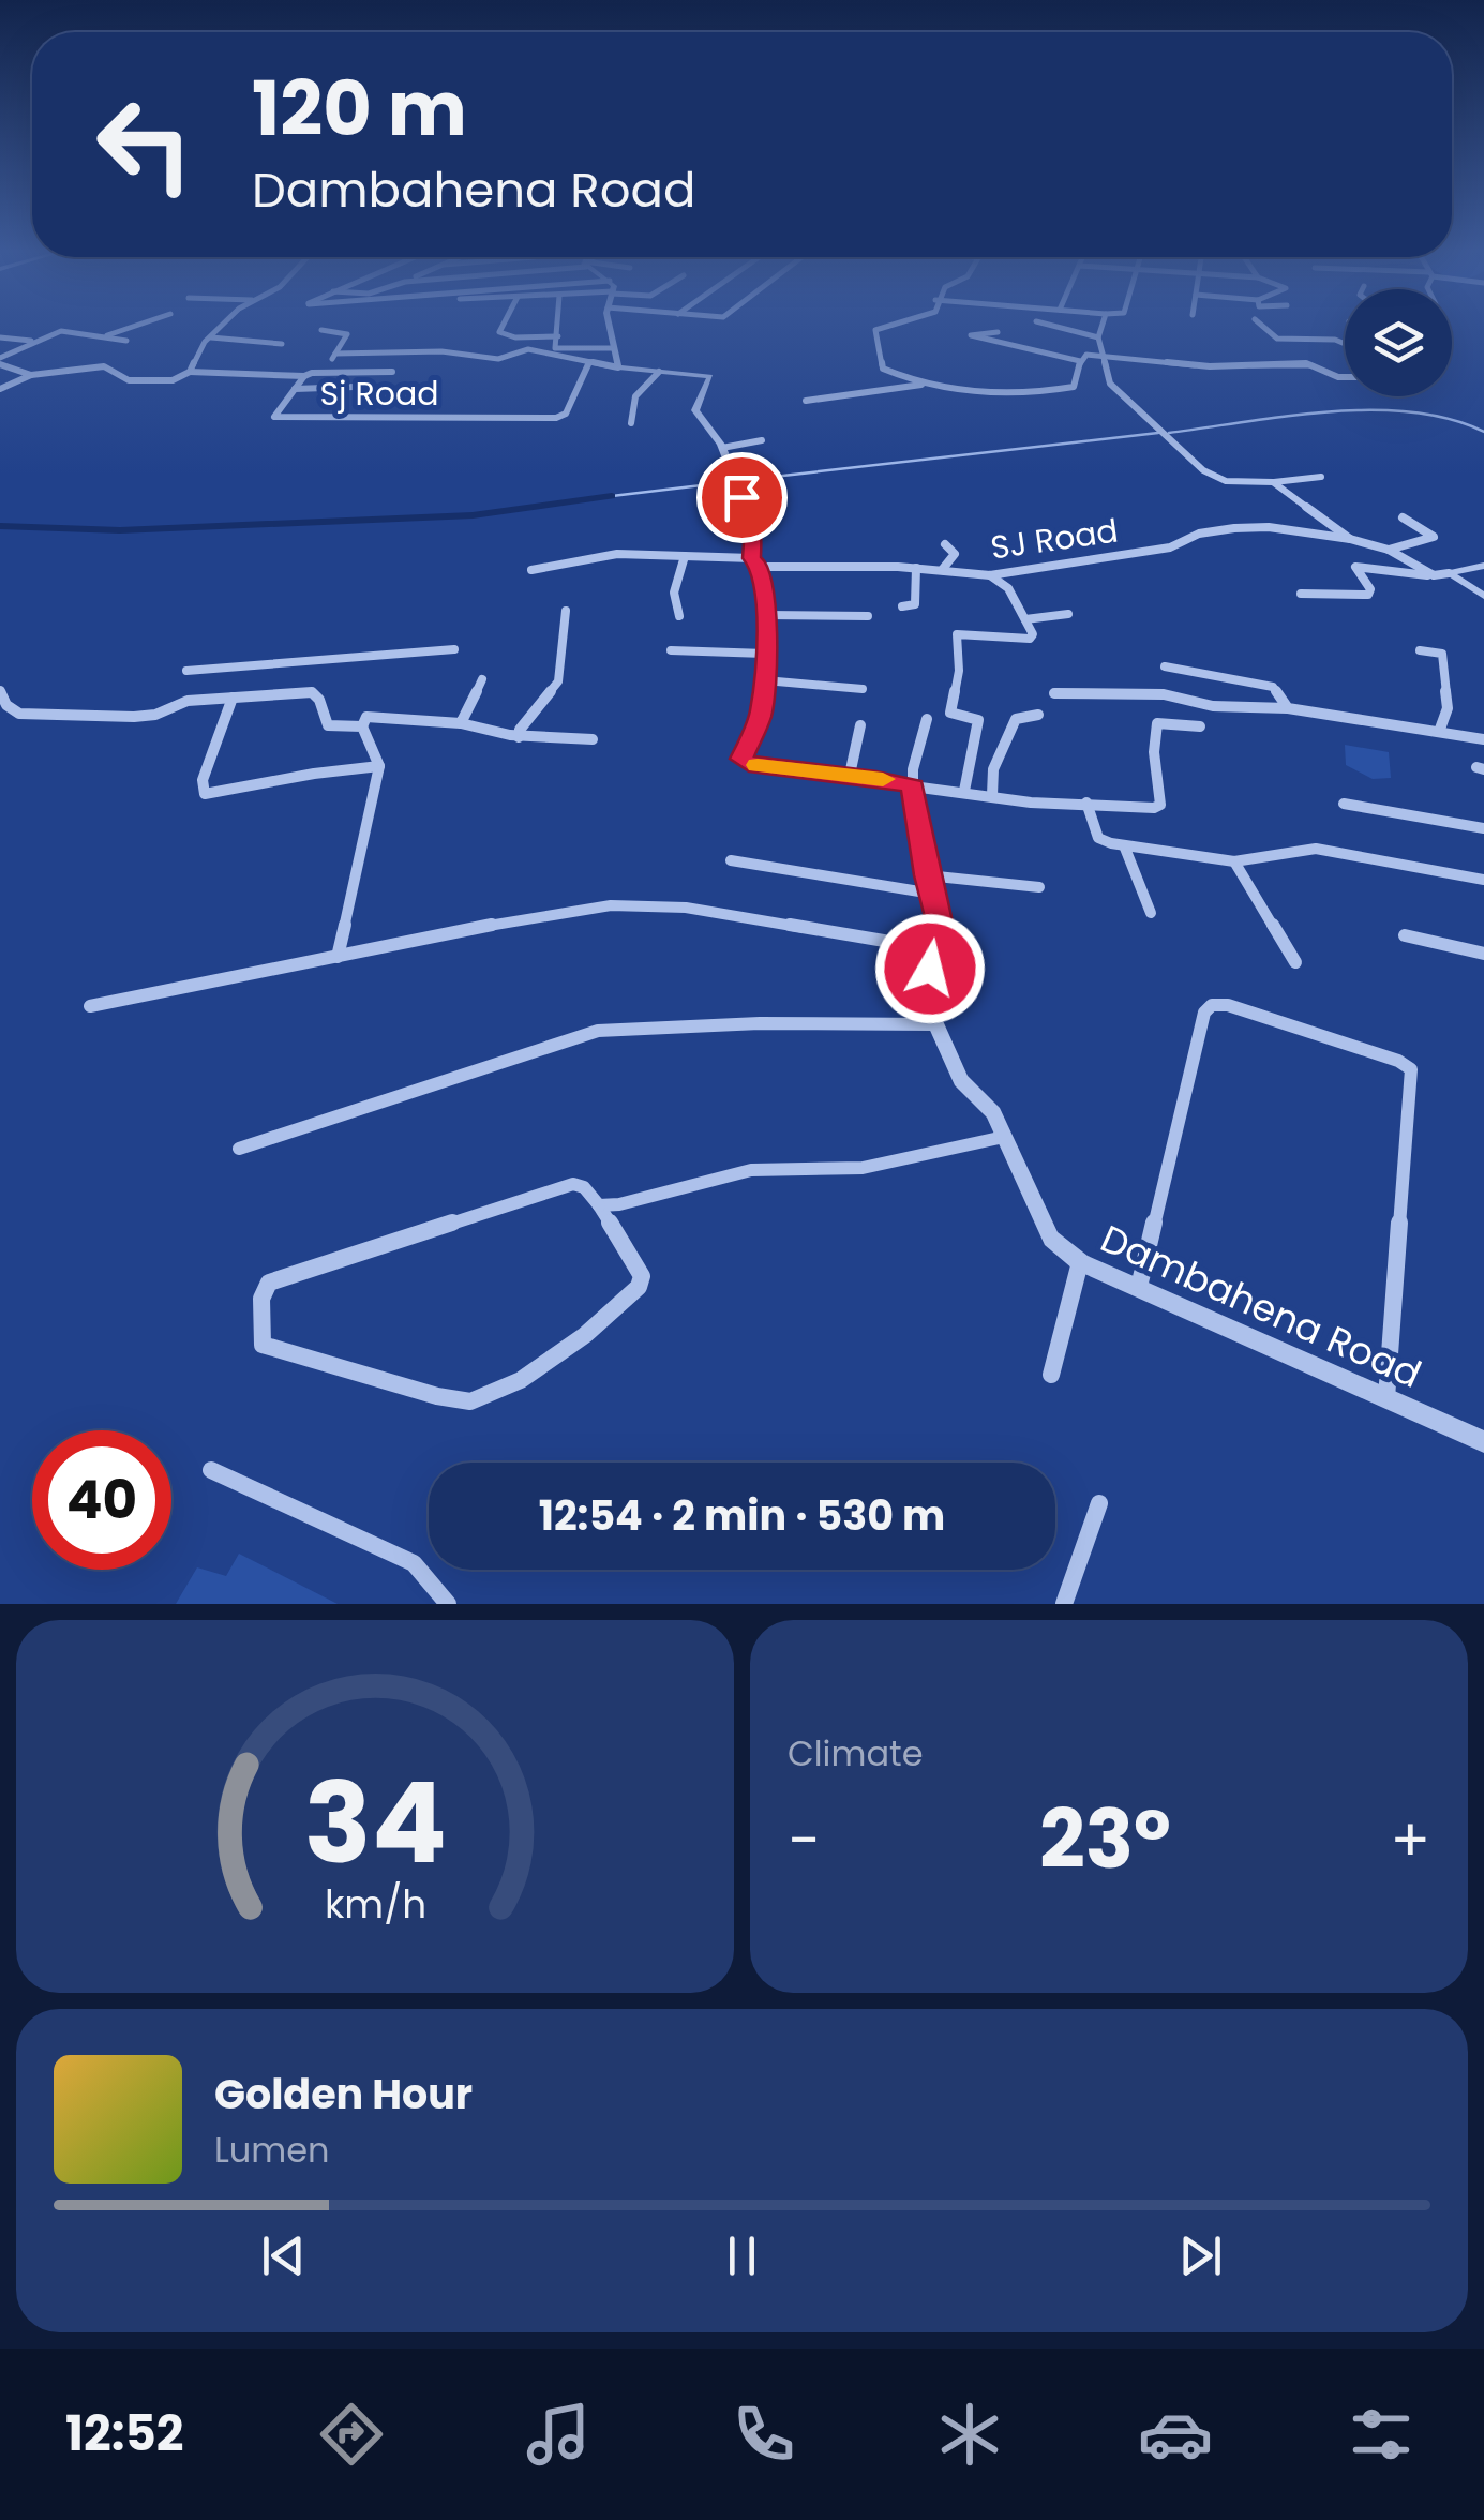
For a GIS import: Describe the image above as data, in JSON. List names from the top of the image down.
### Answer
{
  "streets": {
    "street": ["Sj Road", "SJ Road", "Dambahena Road"]
  },
  "page": {
    "turn": ["120 m", "Dambahena Road"],
    "limit": "40",
    "trip": "12:54 · 2 min · 530 m",
    "tile": "Climate",
    "heat": ["−", "23°", "+"],
    "song": ["Golden Hour", "Lumen"],
    "tabs": "12:52",
    "gauge": ["34", "km/h"]
  }
}
